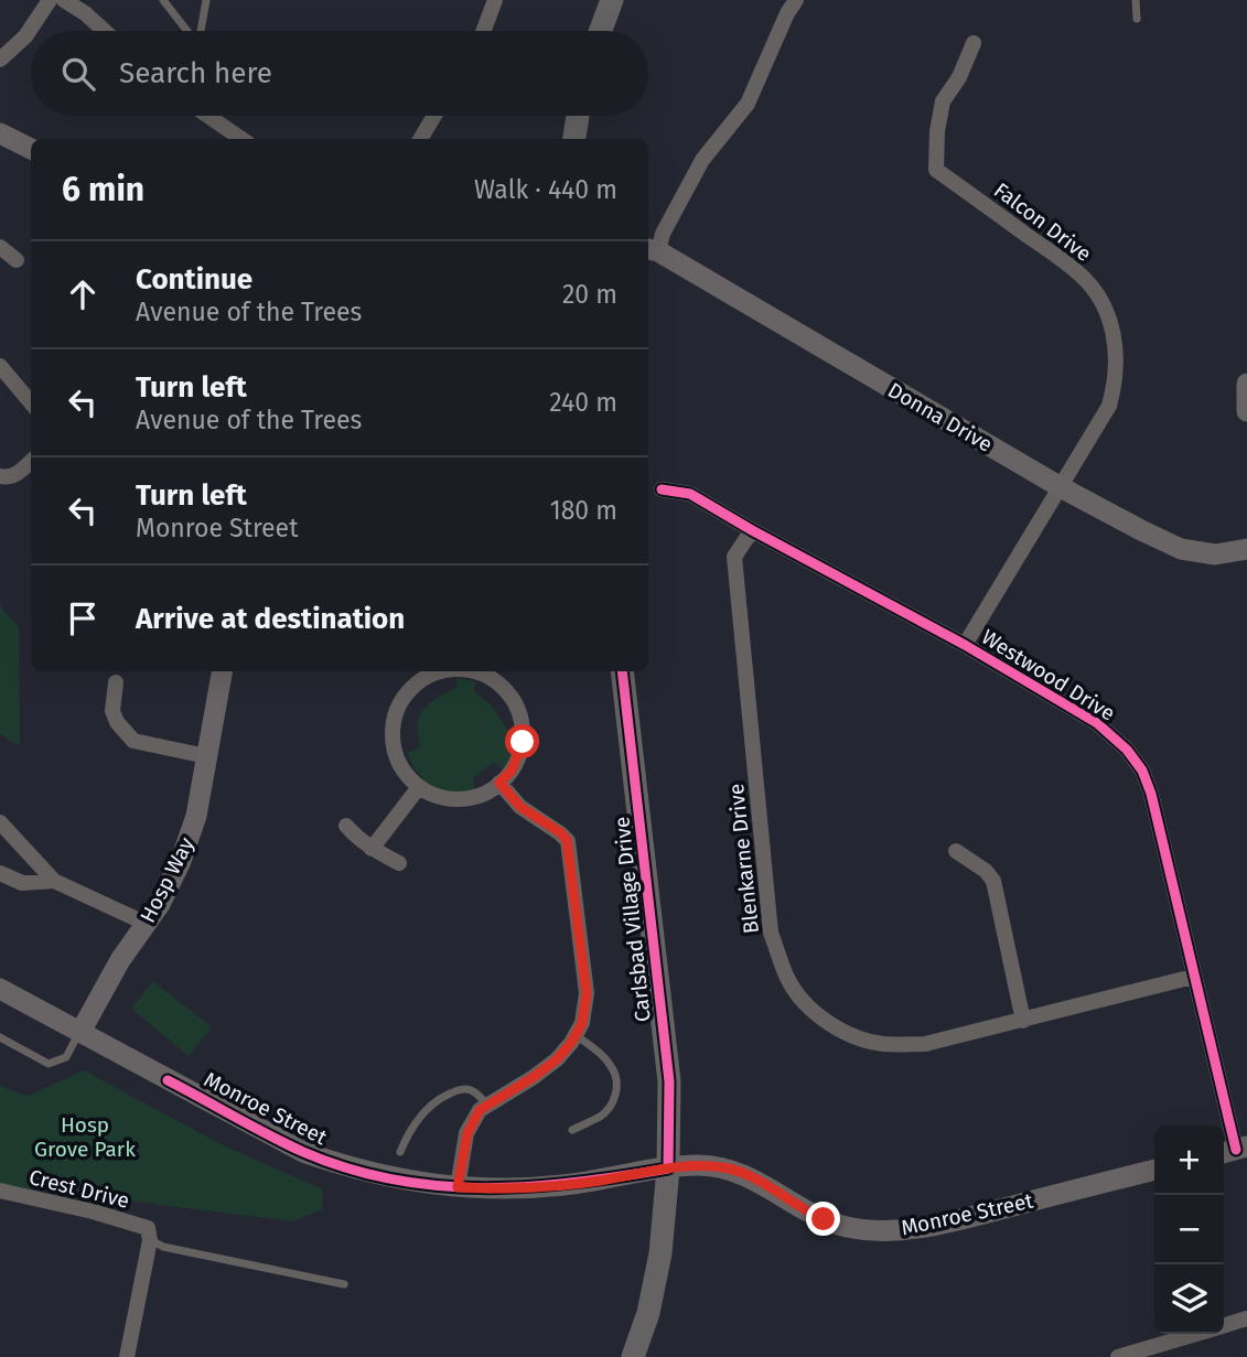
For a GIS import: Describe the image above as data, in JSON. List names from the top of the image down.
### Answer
{
  "streets": {
    "main road": [
      "Donna Drive",
      "Hosp Way",
      "Carlsbad Village Drive",
      "Monroe Street"
    ],
    "street": [
      "Falcon Drive",
      "Westwood Drive",
      "Blenkarne Drive",
      "Crest Drive"
    ]
  },
  "crossings": [
    ["Falcon Drive", "Donna Drive"],
    ["Falcon Drive", "Westwood Drive"],
    ["Westwood Drive", "Blenkarne Drive"],
    ["Hosp Way", "Monroe Street"],
    ["Carlsbad Village Drive", "Monroe Street"]
  ],
  "parks": ["Hosp Grove Park"],
  "page": {
    "search": "Search here",
    "heading": ["6 min", "Walk · 440 m"],
    "list": [
      ["Continue", "Avenue of the Trees", "20 m"],
      ["Turn left", "Avenue of the Trees", "240 m"],
      ["Turn left", "Monroe Street", "180 m"],
      "Arrive at destination"
    ],
    "map_buttons": ["+", "−"]
  }
}
